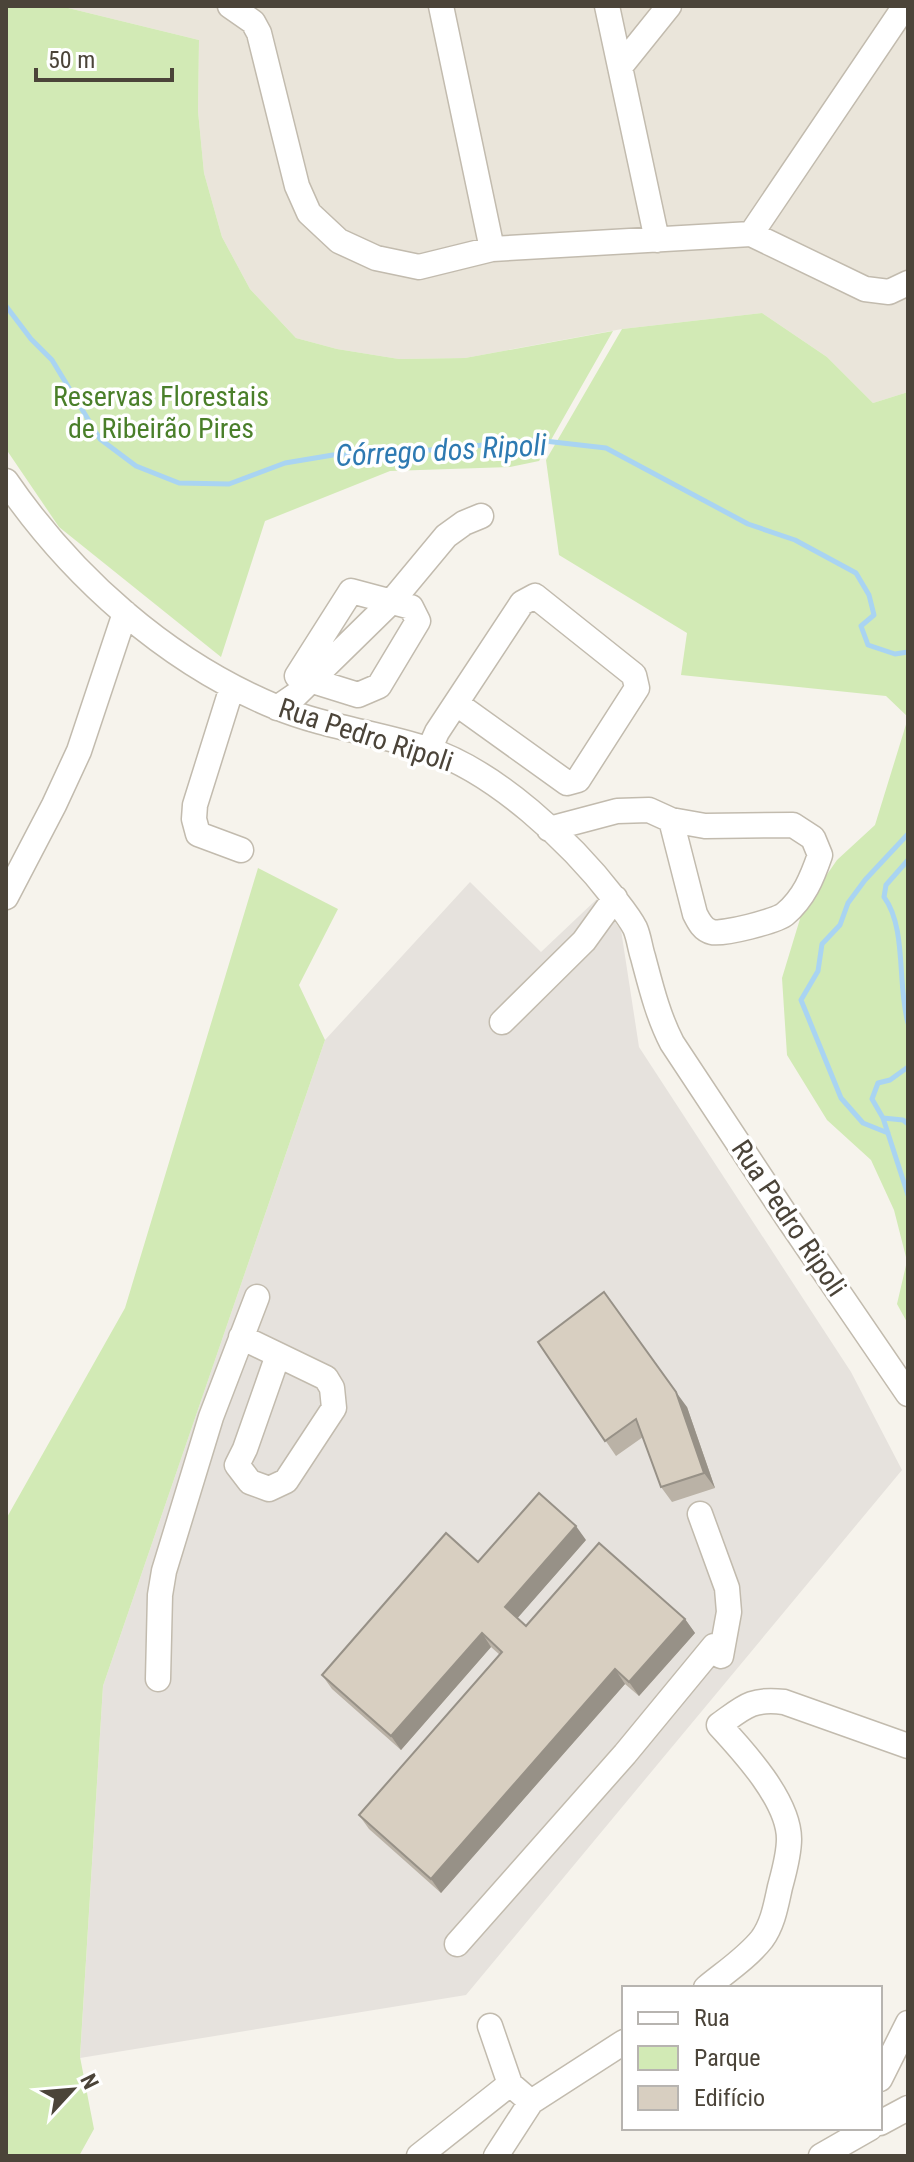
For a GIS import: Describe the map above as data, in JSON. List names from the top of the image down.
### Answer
{
  "streets": {
    "street": ["Rua Pedro Ripoli"]
  },
  "water": ["Córrego dos Ripoli"],
  "parks": ["Reservas Florestais de Ribeirão Pires"],
  "legend": ["Rua", "Parque", "Edifício"],
  "scale_bar": "50 m",
  "north": "top right"
}
